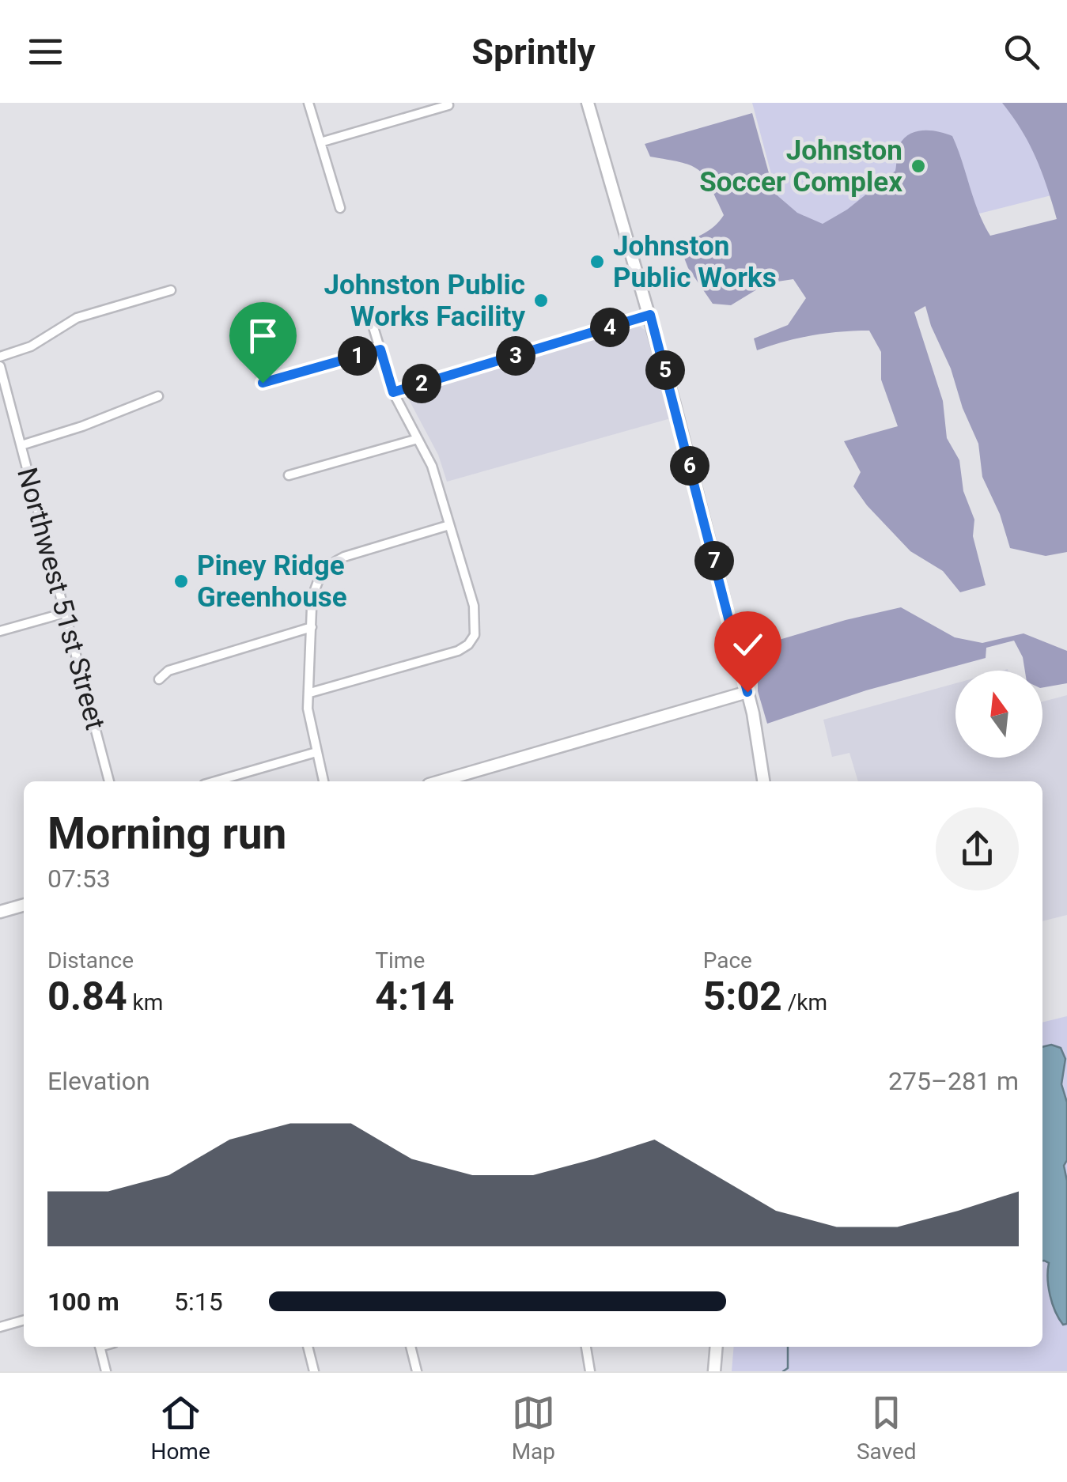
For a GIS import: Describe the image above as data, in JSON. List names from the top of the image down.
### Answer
{
  "streets": {
    "street": ["Northwest 51st Street"]
  },
  "places": [
    "Johnston Soccer Complex",
    "Johnston Public Works",
    "Johnston Public Works Facility",
    "Piney Ridge Greenhouse"
  ],
  "north": "top",
  "page": {
    "header": "Sprintly",
    "pins": [
      "4",
      "1",
      "3",
      "5",
      "2",
      "6",
      "7"
    ],
    "heading": ["Morning run", "07:53"],
    "stats": [
      ["Distance", "0.84 km"],
      ["Time", "4:14"],
      ["Pace", "5:02 /km"]
    ],
    "chart": ["Elevation", "275–281 m"],
    "list": [
      {
        "name": "100 m",
        "note": "5:15"
      }
    ],
    "tabs": ["Home", "Map", "Saved"]
  }
}
